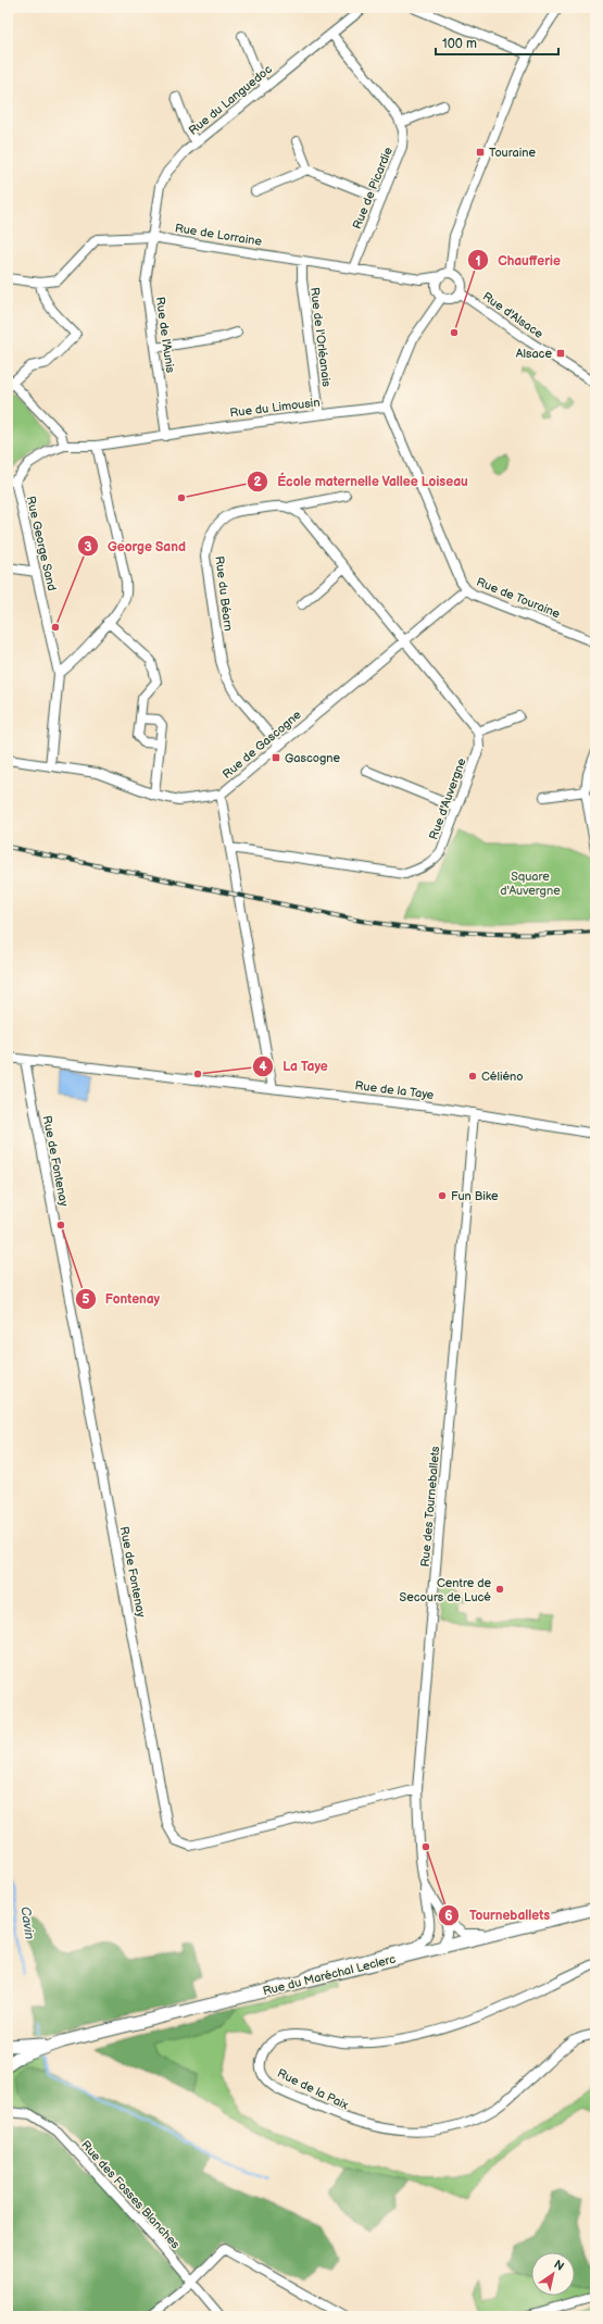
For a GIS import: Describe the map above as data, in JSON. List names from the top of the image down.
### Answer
{
  "streets": {
    "main road": ["Rue du Maréchal Leclerc"],
    "street": [
      "Rue du Languedoc",
      "Rue de Picardie",
      "Rue de Lorraine",
      "Rue d'Alsace",
      "Rue de l'Aunis",
      "Rue de l'Orléanais",
      "Rue du Limousin",
      "Rue George Sand",
      "Rue du Béarn",
      "Rue de Touraine",
      "Rue de Gascogne",
      "Rue d'Auvergne",
      "Rue de la Taye",
      "Rue de Fontenay",
      "Rue des Tourneballets",
      "Rue de la Paix",
      "Rue des Fosses Blanches"
    ]
  },
  "crossings": [
    ["Rue du Languedoc", "Rue de Picardie"],
    ["Rue du Languedoc", "Rue de Lorraine"],
    ["Rue du Languedoc", "Rue de l'Aunis"],
    ["Rue de Picardie", "Rue de Lorraine"],
    ["Rue de Lorraine", "Rue d'Alsace"],
    ["Rue de Lorraine", "Rue de l'Aunis"],
    ["Rue de Lorraine", "Rue de l'Orléanais"],
    ["Rue de l'Aunis", "Rue du Limousin"],
    ["Rue de l'Orléanais", "Rue du Limousin"],
    ["Rue du Limousin", "Rue de Touraine"],
    ["Rue du Béarn", "Rue de Gascogne"],
    ["Rue de Touraine", "Rue de Gascogne"],
    ["Rue de Gascogne", "Rue d'Auvergne"],
    ["Rue de Gascogne", "Rue de la Taye"],
    ["Rue de la Taye", "Rue de Fontenay"],
    ["Rue de la Taye", "Rue des Tourneballets"],
    ["Rue de Fontenay", "Rue des Tourneballets"],
    ["Rue des Tourneballets", "Rue du Maréchal Leclerc"]
  ],
  "water": ["Cavin"],
  "parks": ["Square d'Auvergne"],
  "places": {
    "transit": ["Touraine", "Alsace", "Gascogne"],
    "other": [
      "Chaufferie",
      "École maternelle Vallee Loiseau",
      "George Sand",
      "La Taye",
      "Céliéno",
      "Fun Bike",
      "Fontenay",
      "Centre de Secours de Lucé",
      "Tourneballets"
    ]
  },
  "scale_bar": "100 m",
  "north": "top right"
}
